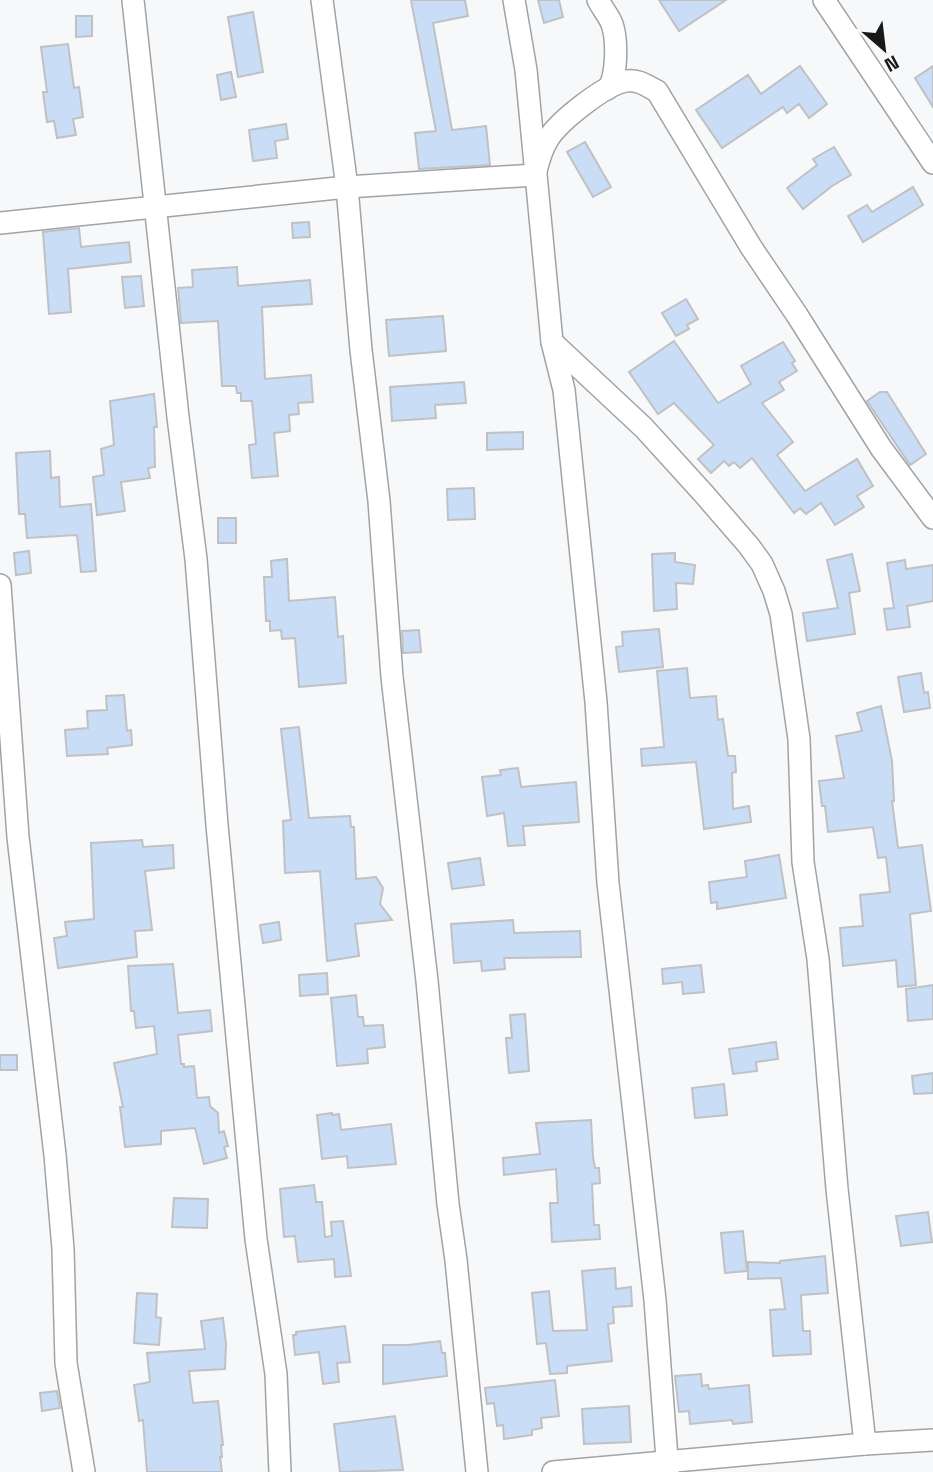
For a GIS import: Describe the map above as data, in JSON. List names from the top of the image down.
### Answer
{
  "north": "bottom right"
}
